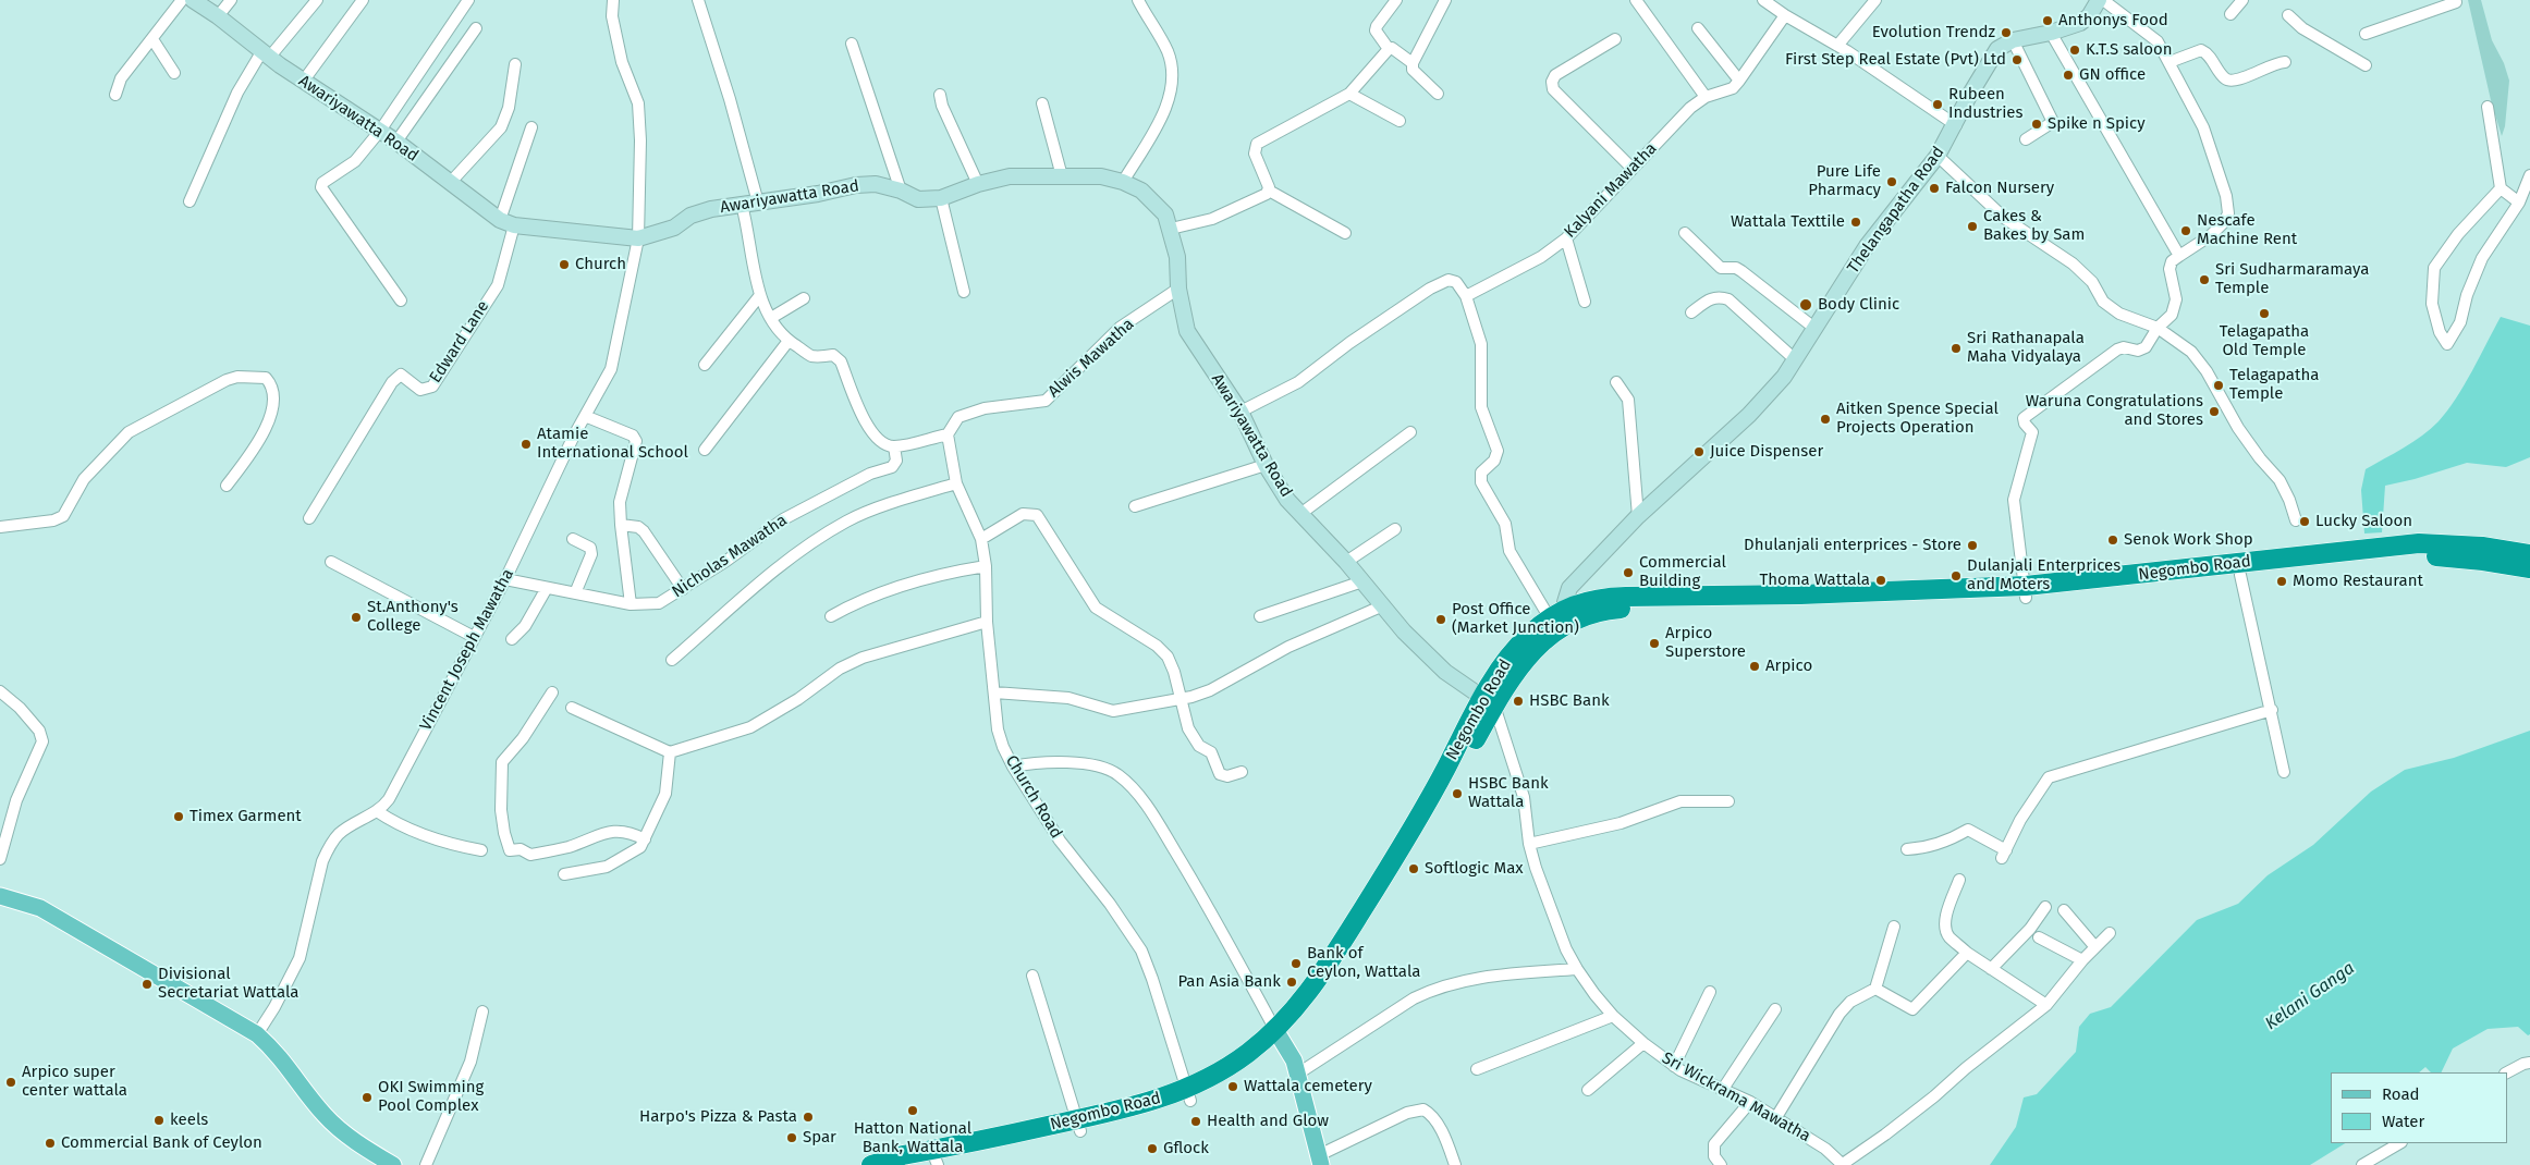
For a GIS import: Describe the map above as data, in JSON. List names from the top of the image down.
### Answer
{
  "streets": {
    "highway": ["Negombo Road"],
    "street": [
      "Awariyawatta Road",
      "Kalyani Mawatha",
      "Thelangapatha Road",
      "Edward Lane",
      "Alwis Mawatha",
      "Nicholas Mawatha",
      "Vincent Joseph Mawatha",
      "Church Road",
      "Sri Wickrama Mawatha"
    ]
  },
  "crossings": [
    ["Awariyawatta Road", "Edward Lane"],
    ["Awariyawatta Road", "Alwis Mawatha"],
    ["Awariyawatta Road", "Negombo Road"],
    ["Awariyawatta Road", "Vincent Joseph Mawatha"],
    ["Awariyawatta Road", "Sri Wickrama Mawatha"],
    ["Thelangapatha Road", "Negombo Road"],
    ["Alwis Mawatha", "Church Road"],
    ["Nicholas Mawatha", "Vincent Joseph Mawatha"],
    ["Negombo Road", "Church Road"],
    ["Negombo Road", "Sri Wickrama Mawatha"]
  ],
  "water": ["Kelani Ganga"],
  "places": [
    "Anthonys Food",
    "Evolution Trendz",
    "K.T.S saloon",
    "First Step Real Estate (Pvt) Ltd",
    "GN office",
    "Rubeen Industries",
    "Spike n Spicy",
    "Pure Life Pharmacy",
    "Falcon Nursery",
    "Wattala Texttile",
    "Cakes & Bakes by Sam",
    "Nescafe Machine Rent",
    "Church",
    "Sri Sudharmaramaya Temple",
    "Body Clinic",
    "Telagapatha Old Temple",
    "Sri Rathanapala Maha Vidyalaya",
    "Telagapatha Temple",
    "Waruna Congratulations and Stores",
    "Aitken Spence Special Projects Operation",
    "Atamie International School",
    "Juice Dispenser",
    "Lucky Saloon",
    "Senok Work Shop",
    "Dhulanjali enterprices - Store",
    "Commercial Building",
    "Dulanjali Enterprices and Moters",
    "Thoma Wattala",
    "Momo Restaurant",
    "St.Anthony's College",
    "Post Office (Market Junction)",
    "Arpico Superstore",
    "Arpico",
    "HSBC Bank",
    "HSBC Bank Wattala",
    "Timex Garment",
    "Softlogic Max",
    "Bank of Ceylon, Wattala",
    "Pan Asia Bank",
    "Divisional Secretariat Wattala",
    "Arpico super center wattala",
    "Wattala cemetery",
    "OKI Swimming Pool Complex",
    "Hatton National Bank, Wattala",
    "Harpo's Pizza & Pasta",
    "keels",
    "Health and Glow",
    "Spar",
    "Commercial Bank of Ceylon",
    "Gflock"
  ],
  "legend": ["Road", "Water"]
}
